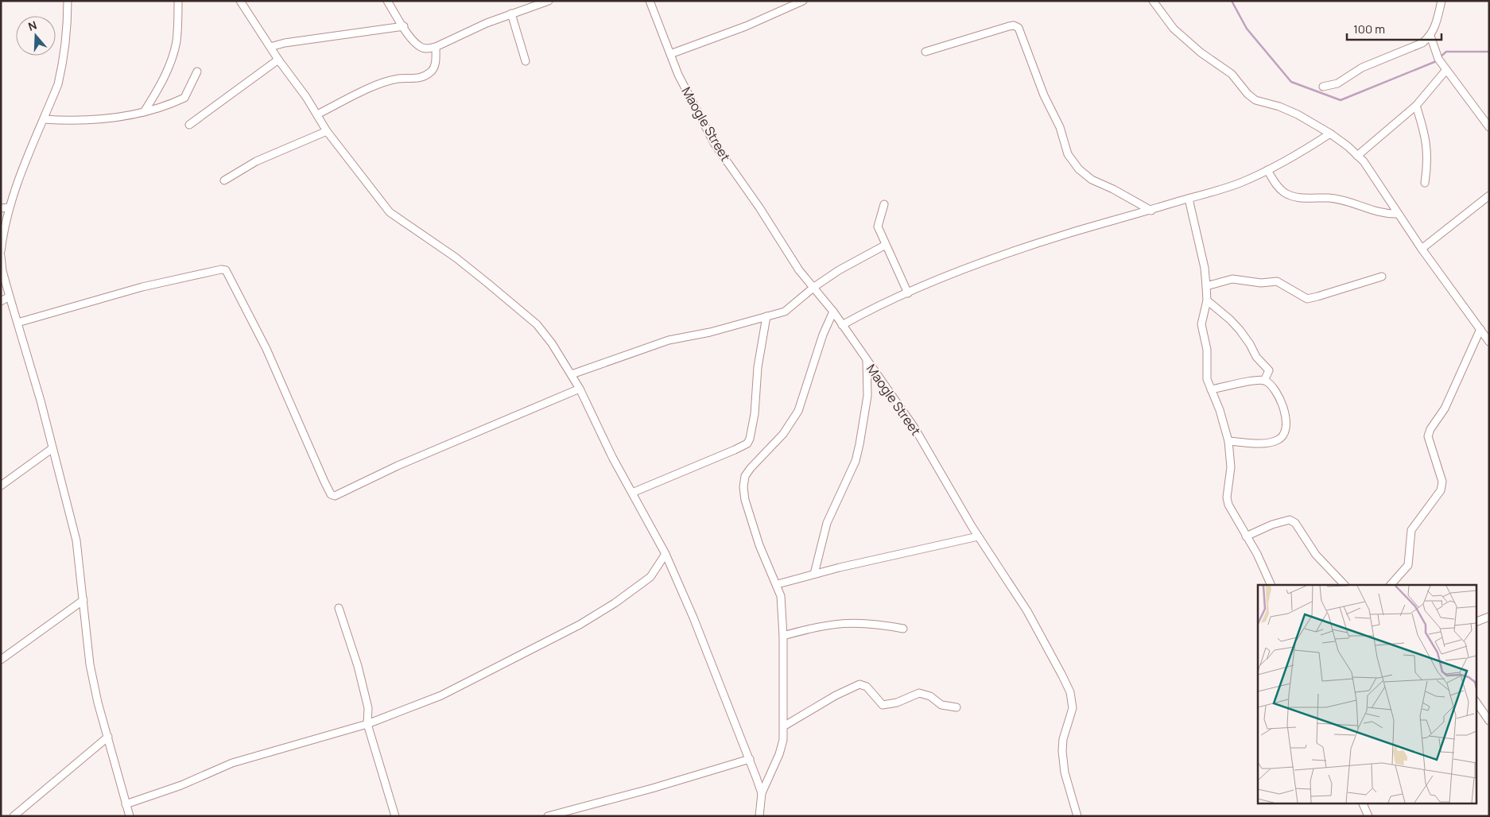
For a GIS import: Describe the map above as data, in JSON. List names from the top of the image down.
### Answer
{
  "streets": {
    "street": ["Maogle Street"]
  },
  "scale_bar": "100 m",
  "north": "top"
}
